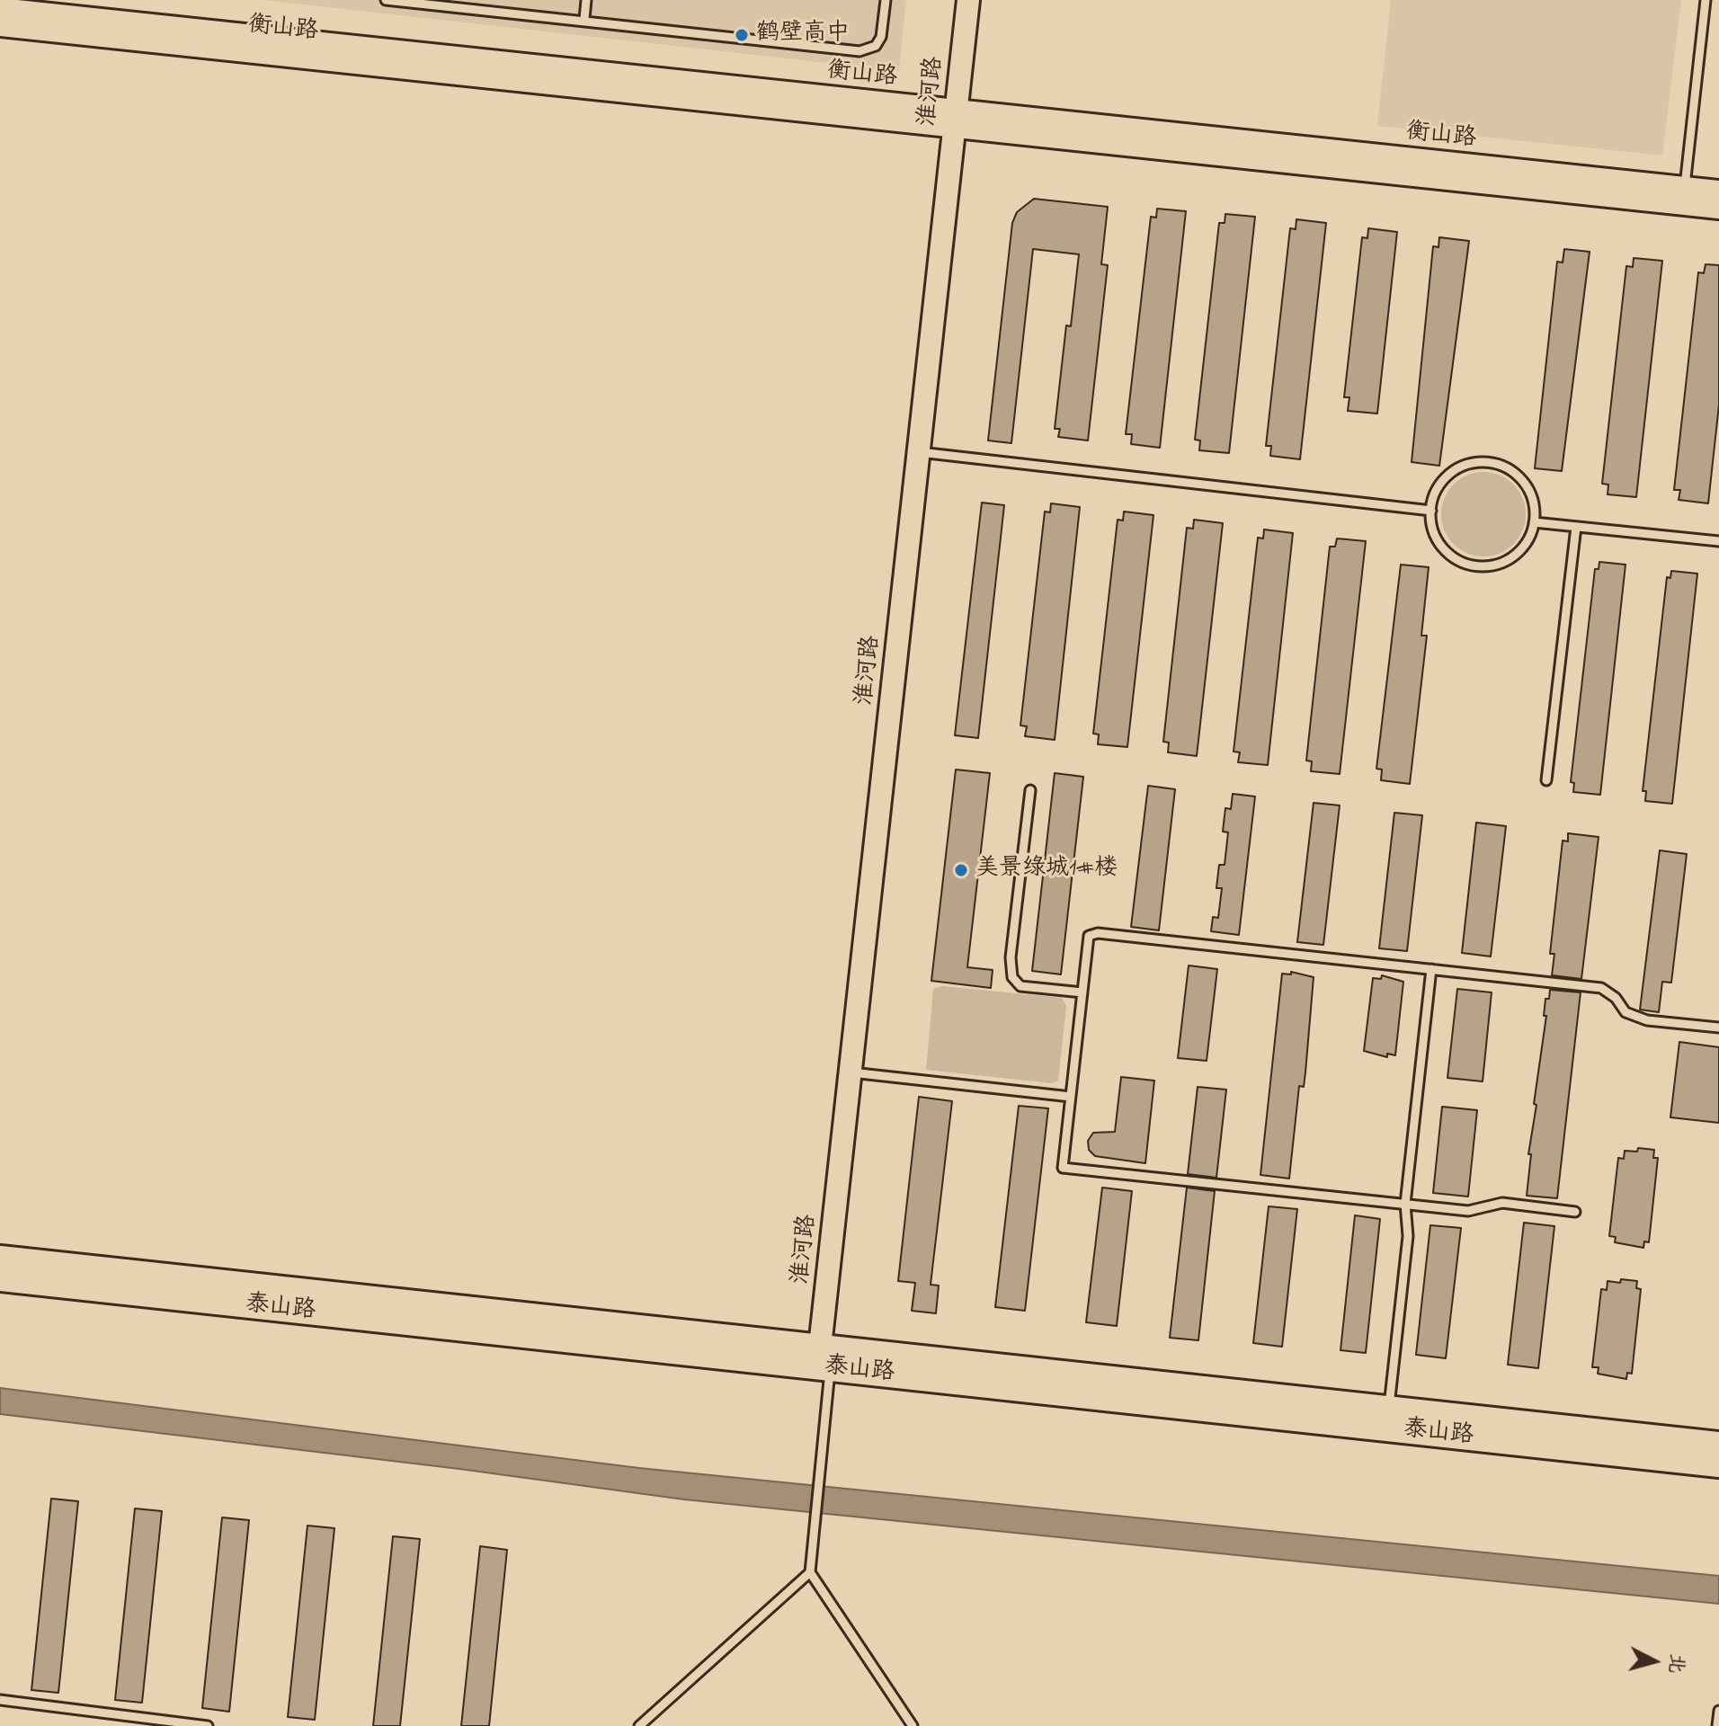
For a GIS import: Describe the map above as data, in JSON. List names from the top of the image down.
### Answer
{
  "streets": {
    "main road": ["泰山路"],
    "street": ["衡山路", "淮河路"]
  },
  "crossings": [
    ["衡山路", "淮河路"],
    ["淮河路", "泰山路"]
  ],
  "places": ["鹤壁高中", "美景绿城1#楼"],
  "north": "right"
}
